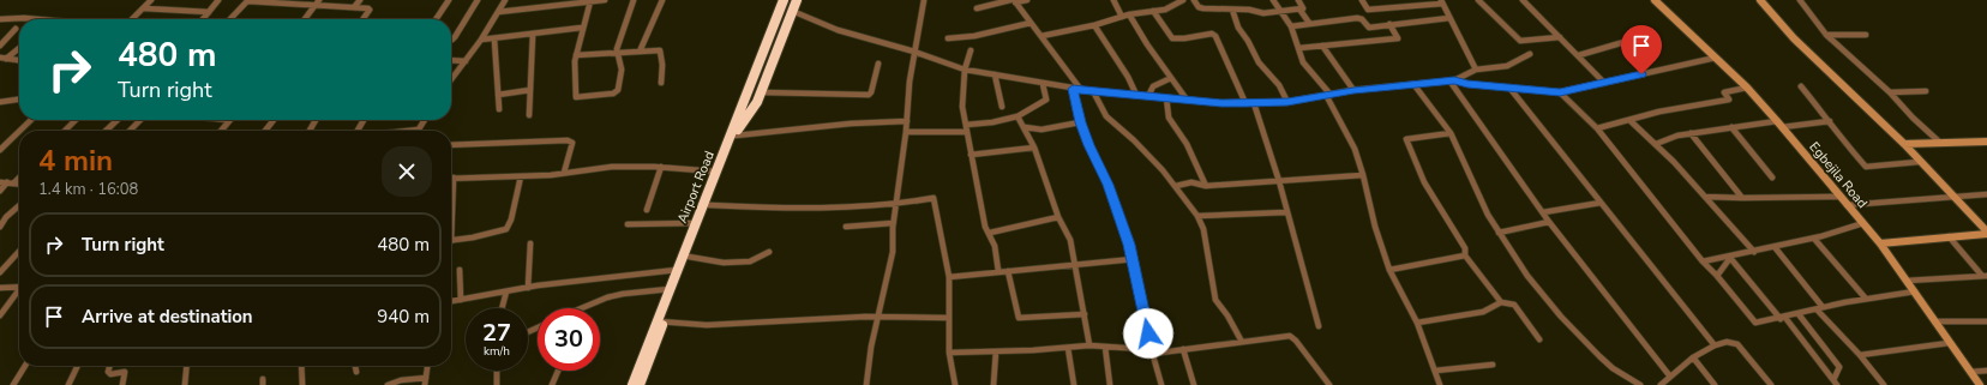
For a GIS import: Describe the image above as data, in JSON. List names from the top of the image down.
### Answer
{
  "streets": {
    "highway": ["Airport Road"],
    "street": ["Egbejila Road"]
  },
  "page": {
    "turn": ["480 m", "Turn right"],
    "heading": ["4 min", "1.4 km · 16:08"],
    "list": [
      {
        "name": "Turn right",
        "value": "480 m"
      },
      {
        "name": "Arrive at destination",
        "value": "940 m"
      }
    ],
    "speed": "27 km/h",
    "limit": "30"
  }
}
